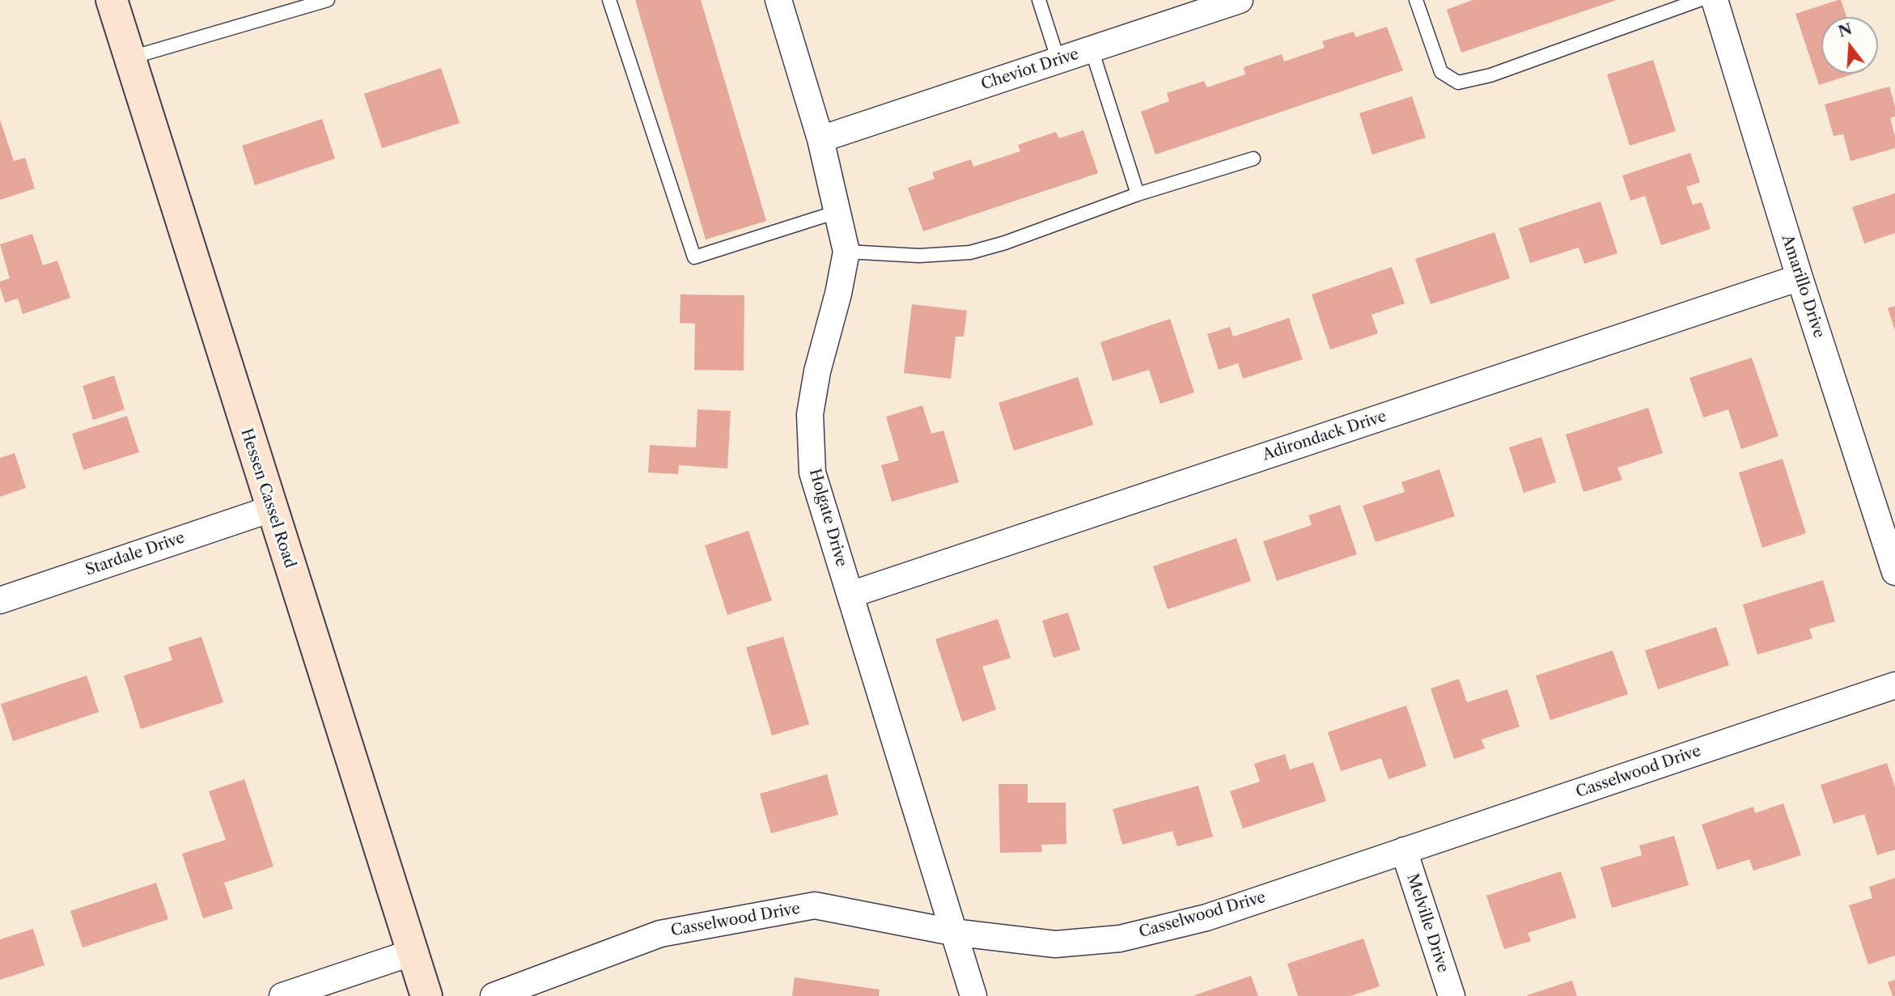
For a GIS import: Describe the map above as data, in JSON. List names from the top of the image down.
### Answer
{
  "streets": {
    "main road": ["Hessen Cassel Road"],
    "street": [
      "Cheviot Drive",
      "Amarillo Drive",
      "Adirondack Drive",
      "Holgate Drive",
      "Stardale Drive",
      "Casselwood Drive",
      "Melville Drive"
    ]
  },
  "crossings": [
    ["Cheviot Drive", "Holgate Drive"],
    ["Amarillo Drive", "Adirondack Drive"],
    ["Adirondack Drive", "Holgate Drive"],
    ["Hessen Cassel Road", "Stardale Drive"],
    ["Holgate Drive", "Casselwood Drive"],
    ["Casselwood Drive", "Melville Drive"]
  ],
  "north": "top"
}
